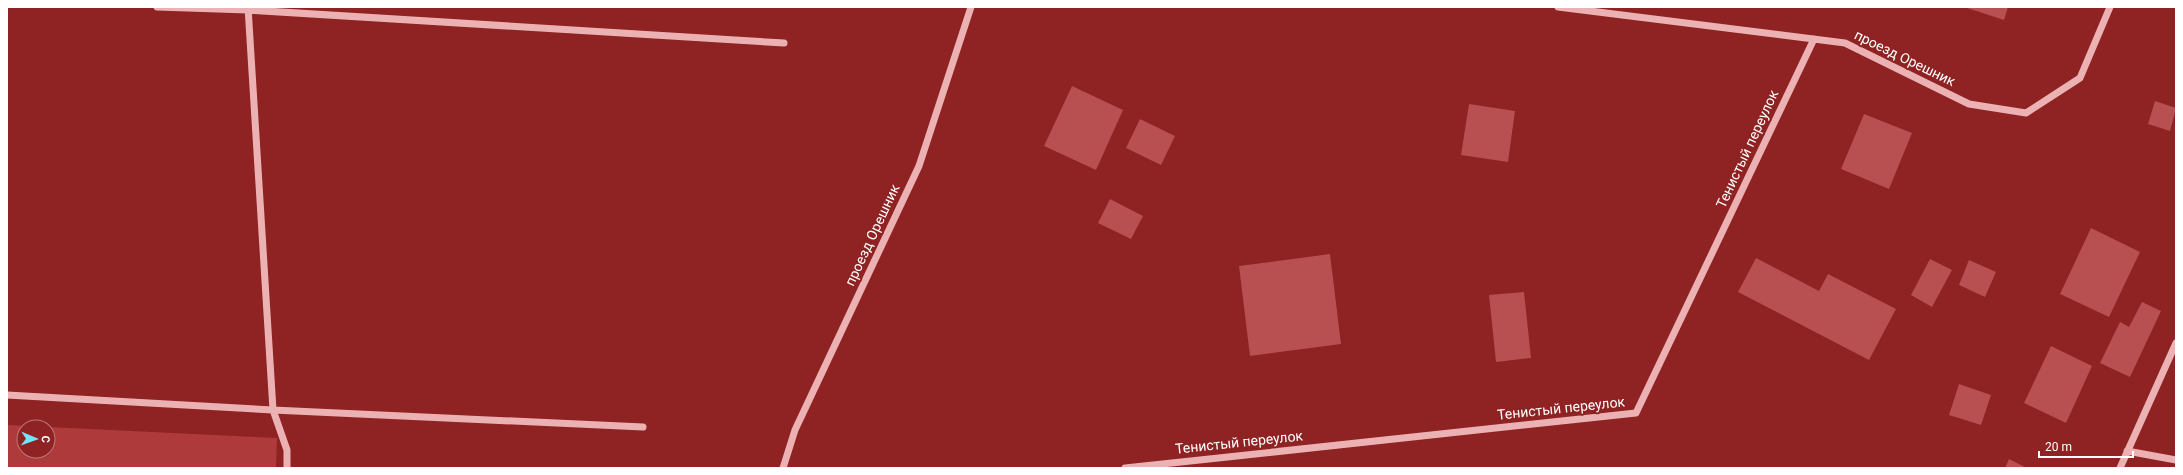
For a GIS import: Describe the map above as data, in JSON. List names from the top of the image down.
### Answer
{
  "streets": {
    "street": ["проезд Орешник", "Тенистый переулок"]
  },
  "crossings": [
    ["проезд Орешник", "Тенистый переулок"]
  ],
  "scale_bar": "20 m",
  "north": "right"
}
